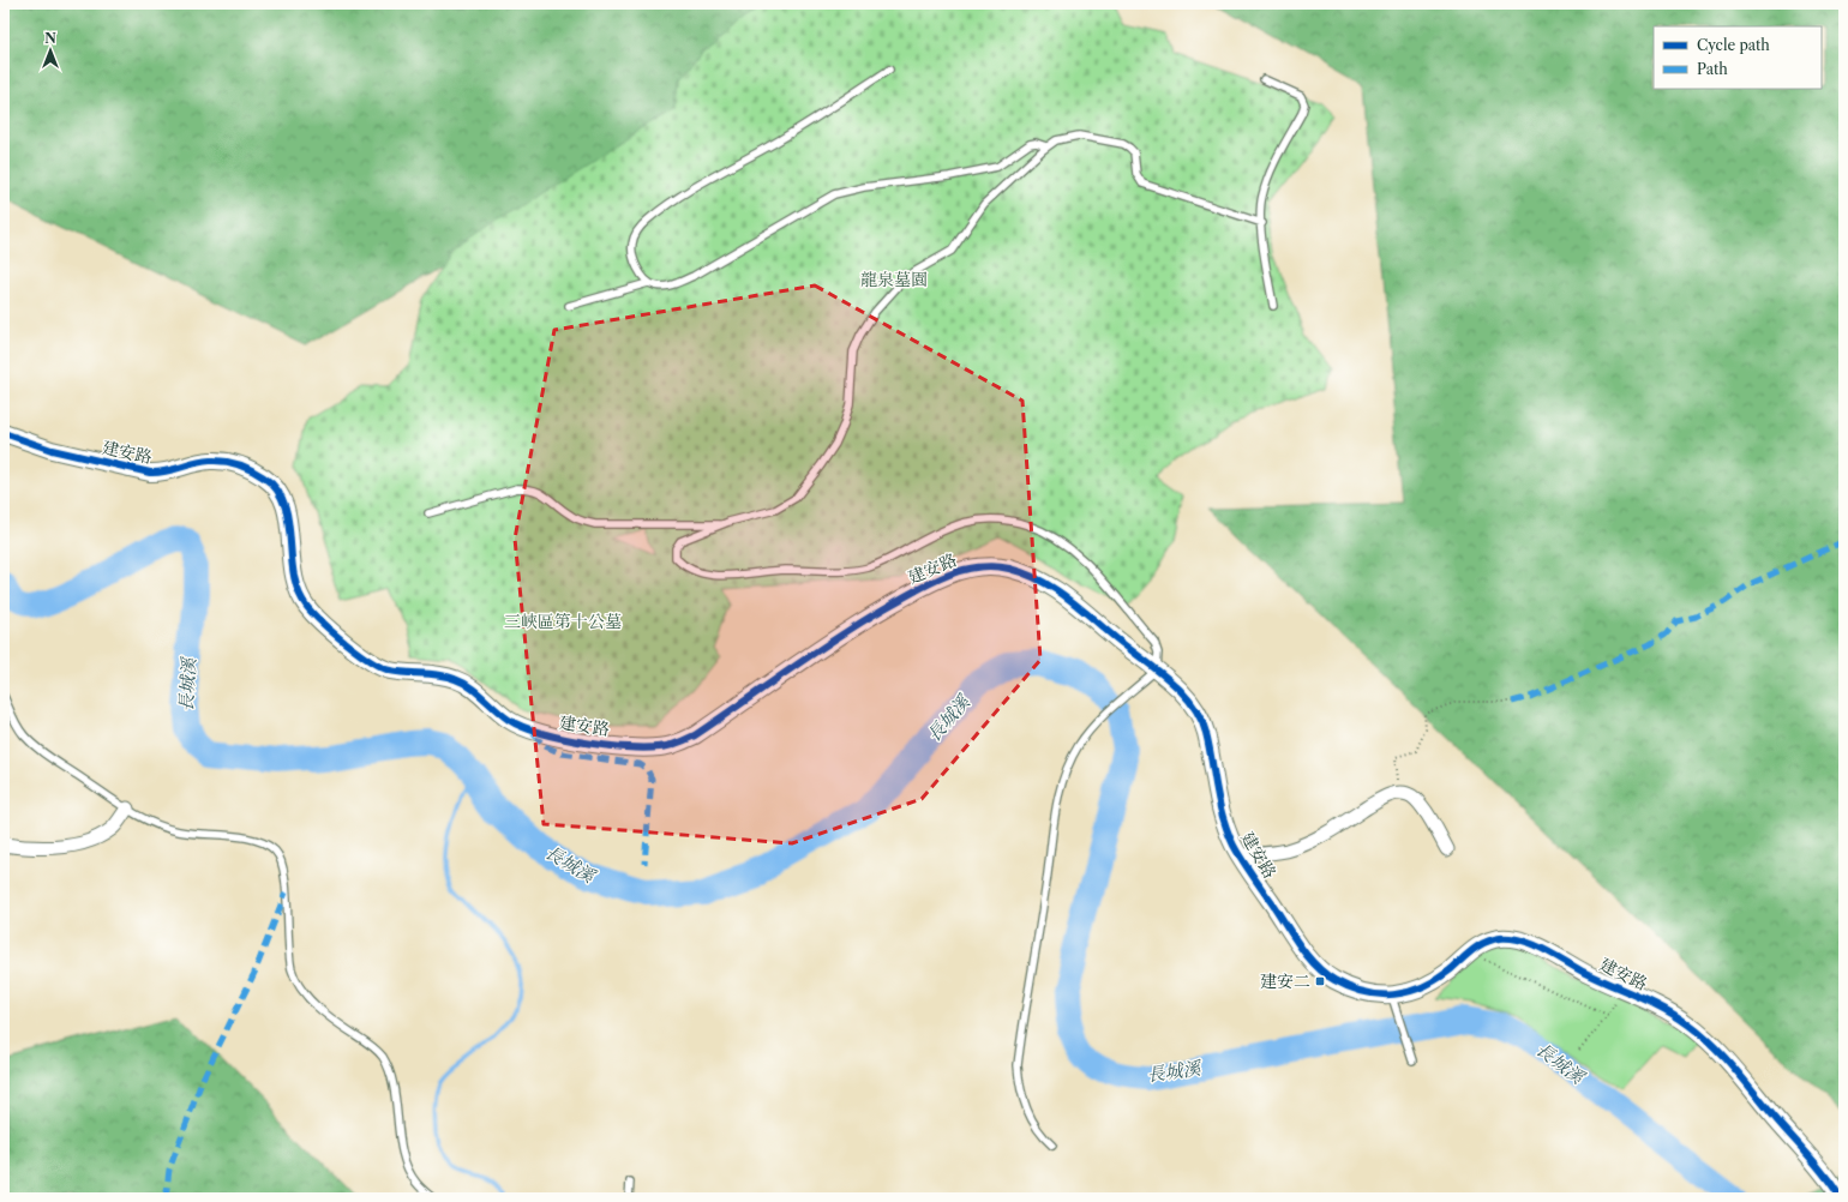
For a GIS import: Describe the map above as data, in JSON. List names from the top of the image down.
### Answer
{
  "streets": {
    "street": ["建安路"]
  },
  "water": ["長城溪"],
  "parks": ["龍泉墓園", "三峽區第十公墓"],
  "places": {
    "transit": ["建安二"]
  },
  "legend": ["Cycle path", "Path"],
  "north": "top"
}
